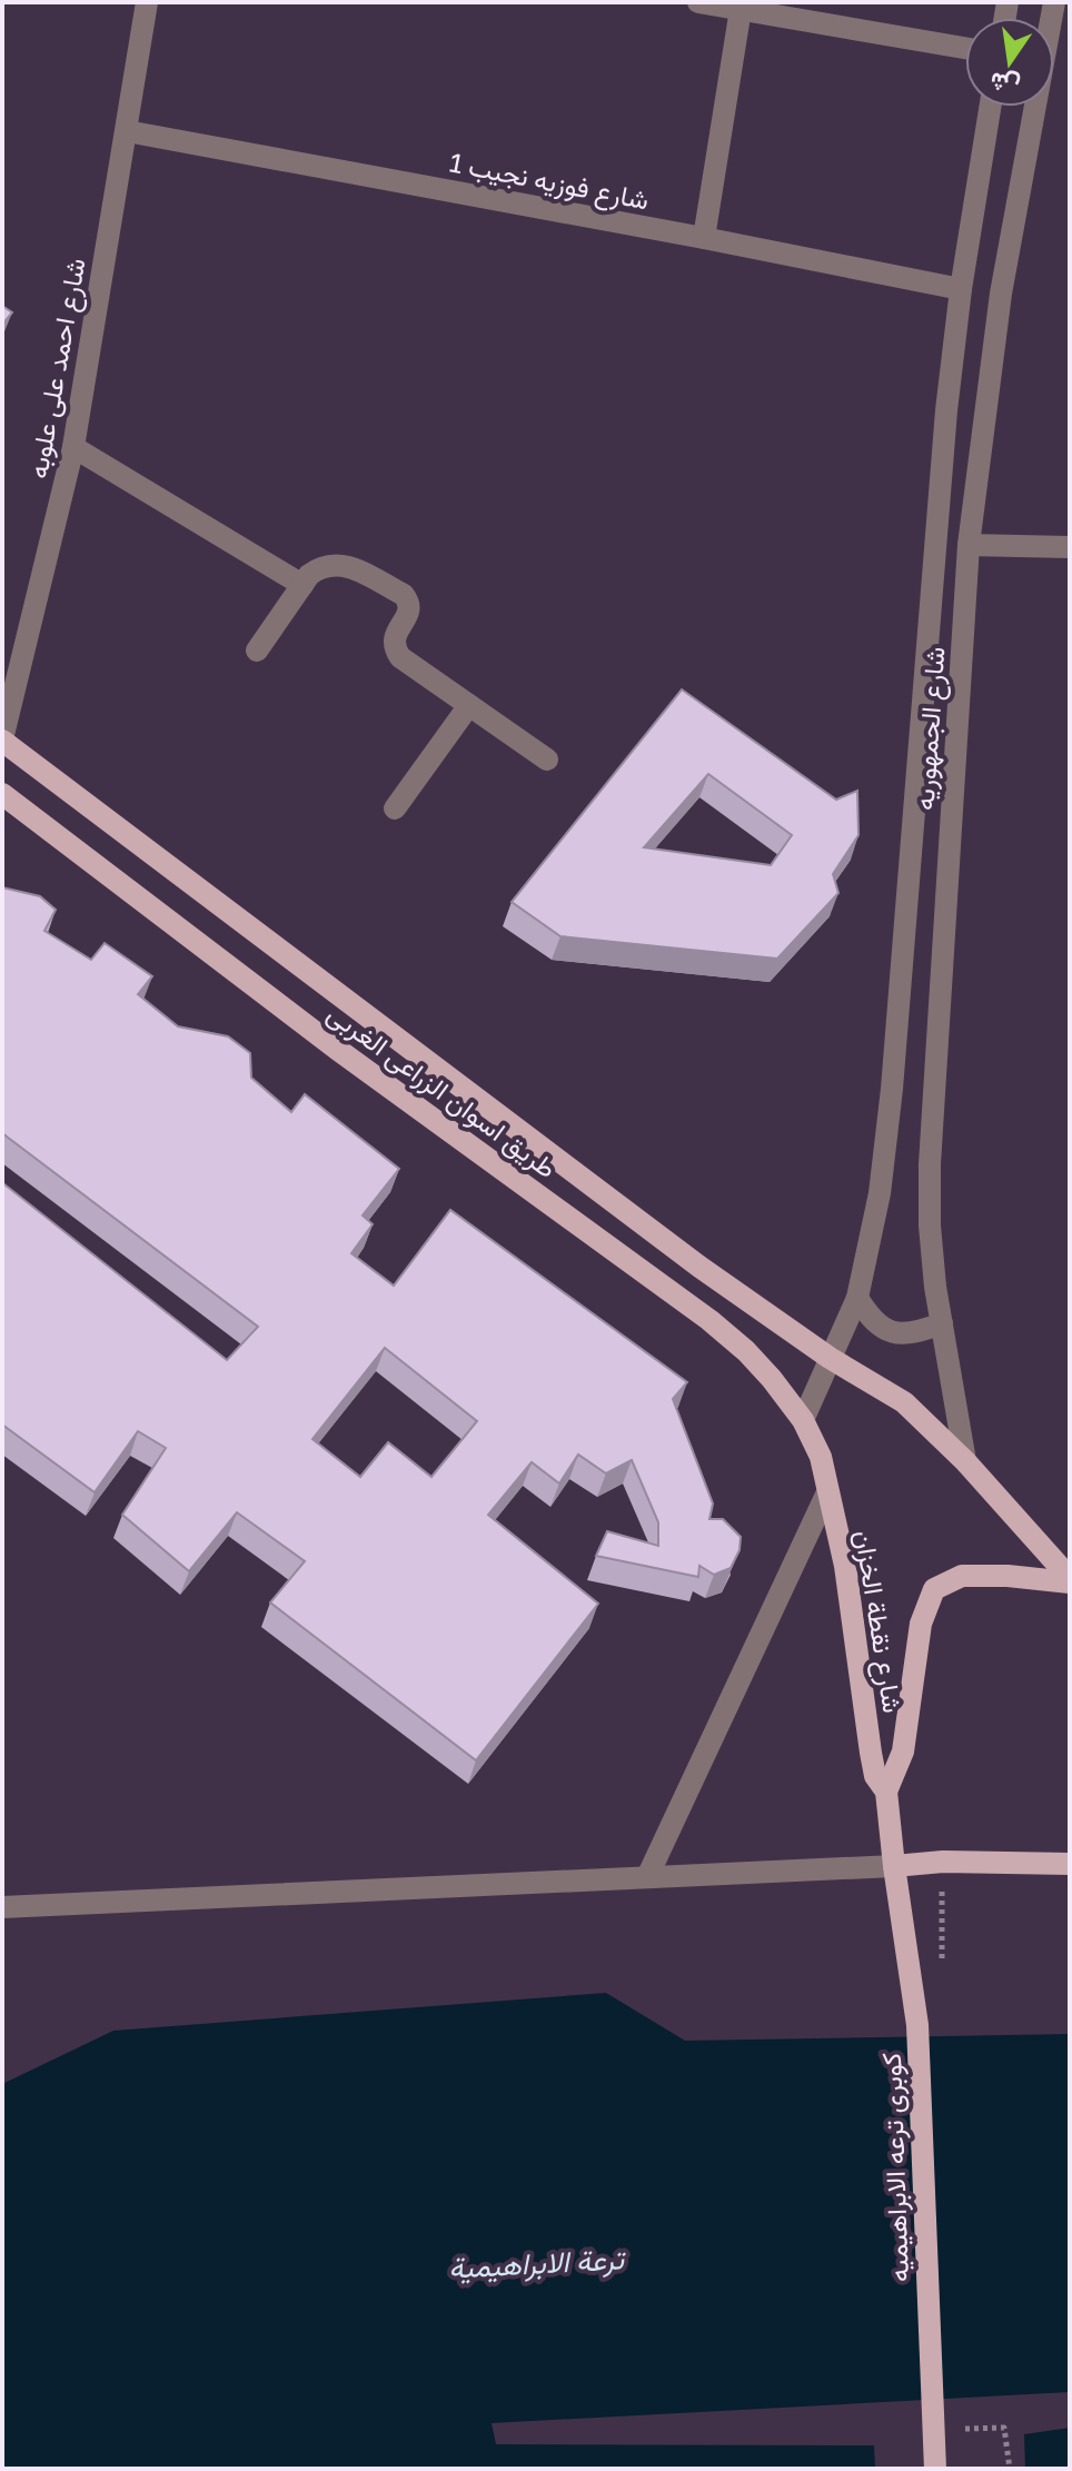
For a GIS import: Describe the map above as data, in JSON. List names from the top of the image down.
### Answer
{
  "streets": {
    "main road": ["طريق اسوان الزراعى الغربى", "شارع نقطة الخزان", "كوبرى ترعه الابراهيميه"],
    "street": ["شارع فوزيه نجيب 1", "شارع احمد على علوبه", "شارع الجمهوريه"]
  },
  "crossings": [
    ["شارع فوزيه نجيب 1", "شارع احمد على علوبه"],
    ["شارع فوزيه نجيب 1", "شارع الجمهوريه"],
    ["شارع احمد على علوبه", "طريق اسوان الزراعى الغربى"],
    ["شارع الجمهوريه", "طريق اسوان الزراعى الغربى"],
    ["طريق اسوان الزراعى الغربى", "شارع نقطة الخزان"],
    ["شارع نقطة الخزان", "كوبرى ترعه الابراهيميه"]
  ],
  "water": ["ترعة الابراهيمية"],
  "north": "bottom"
}
